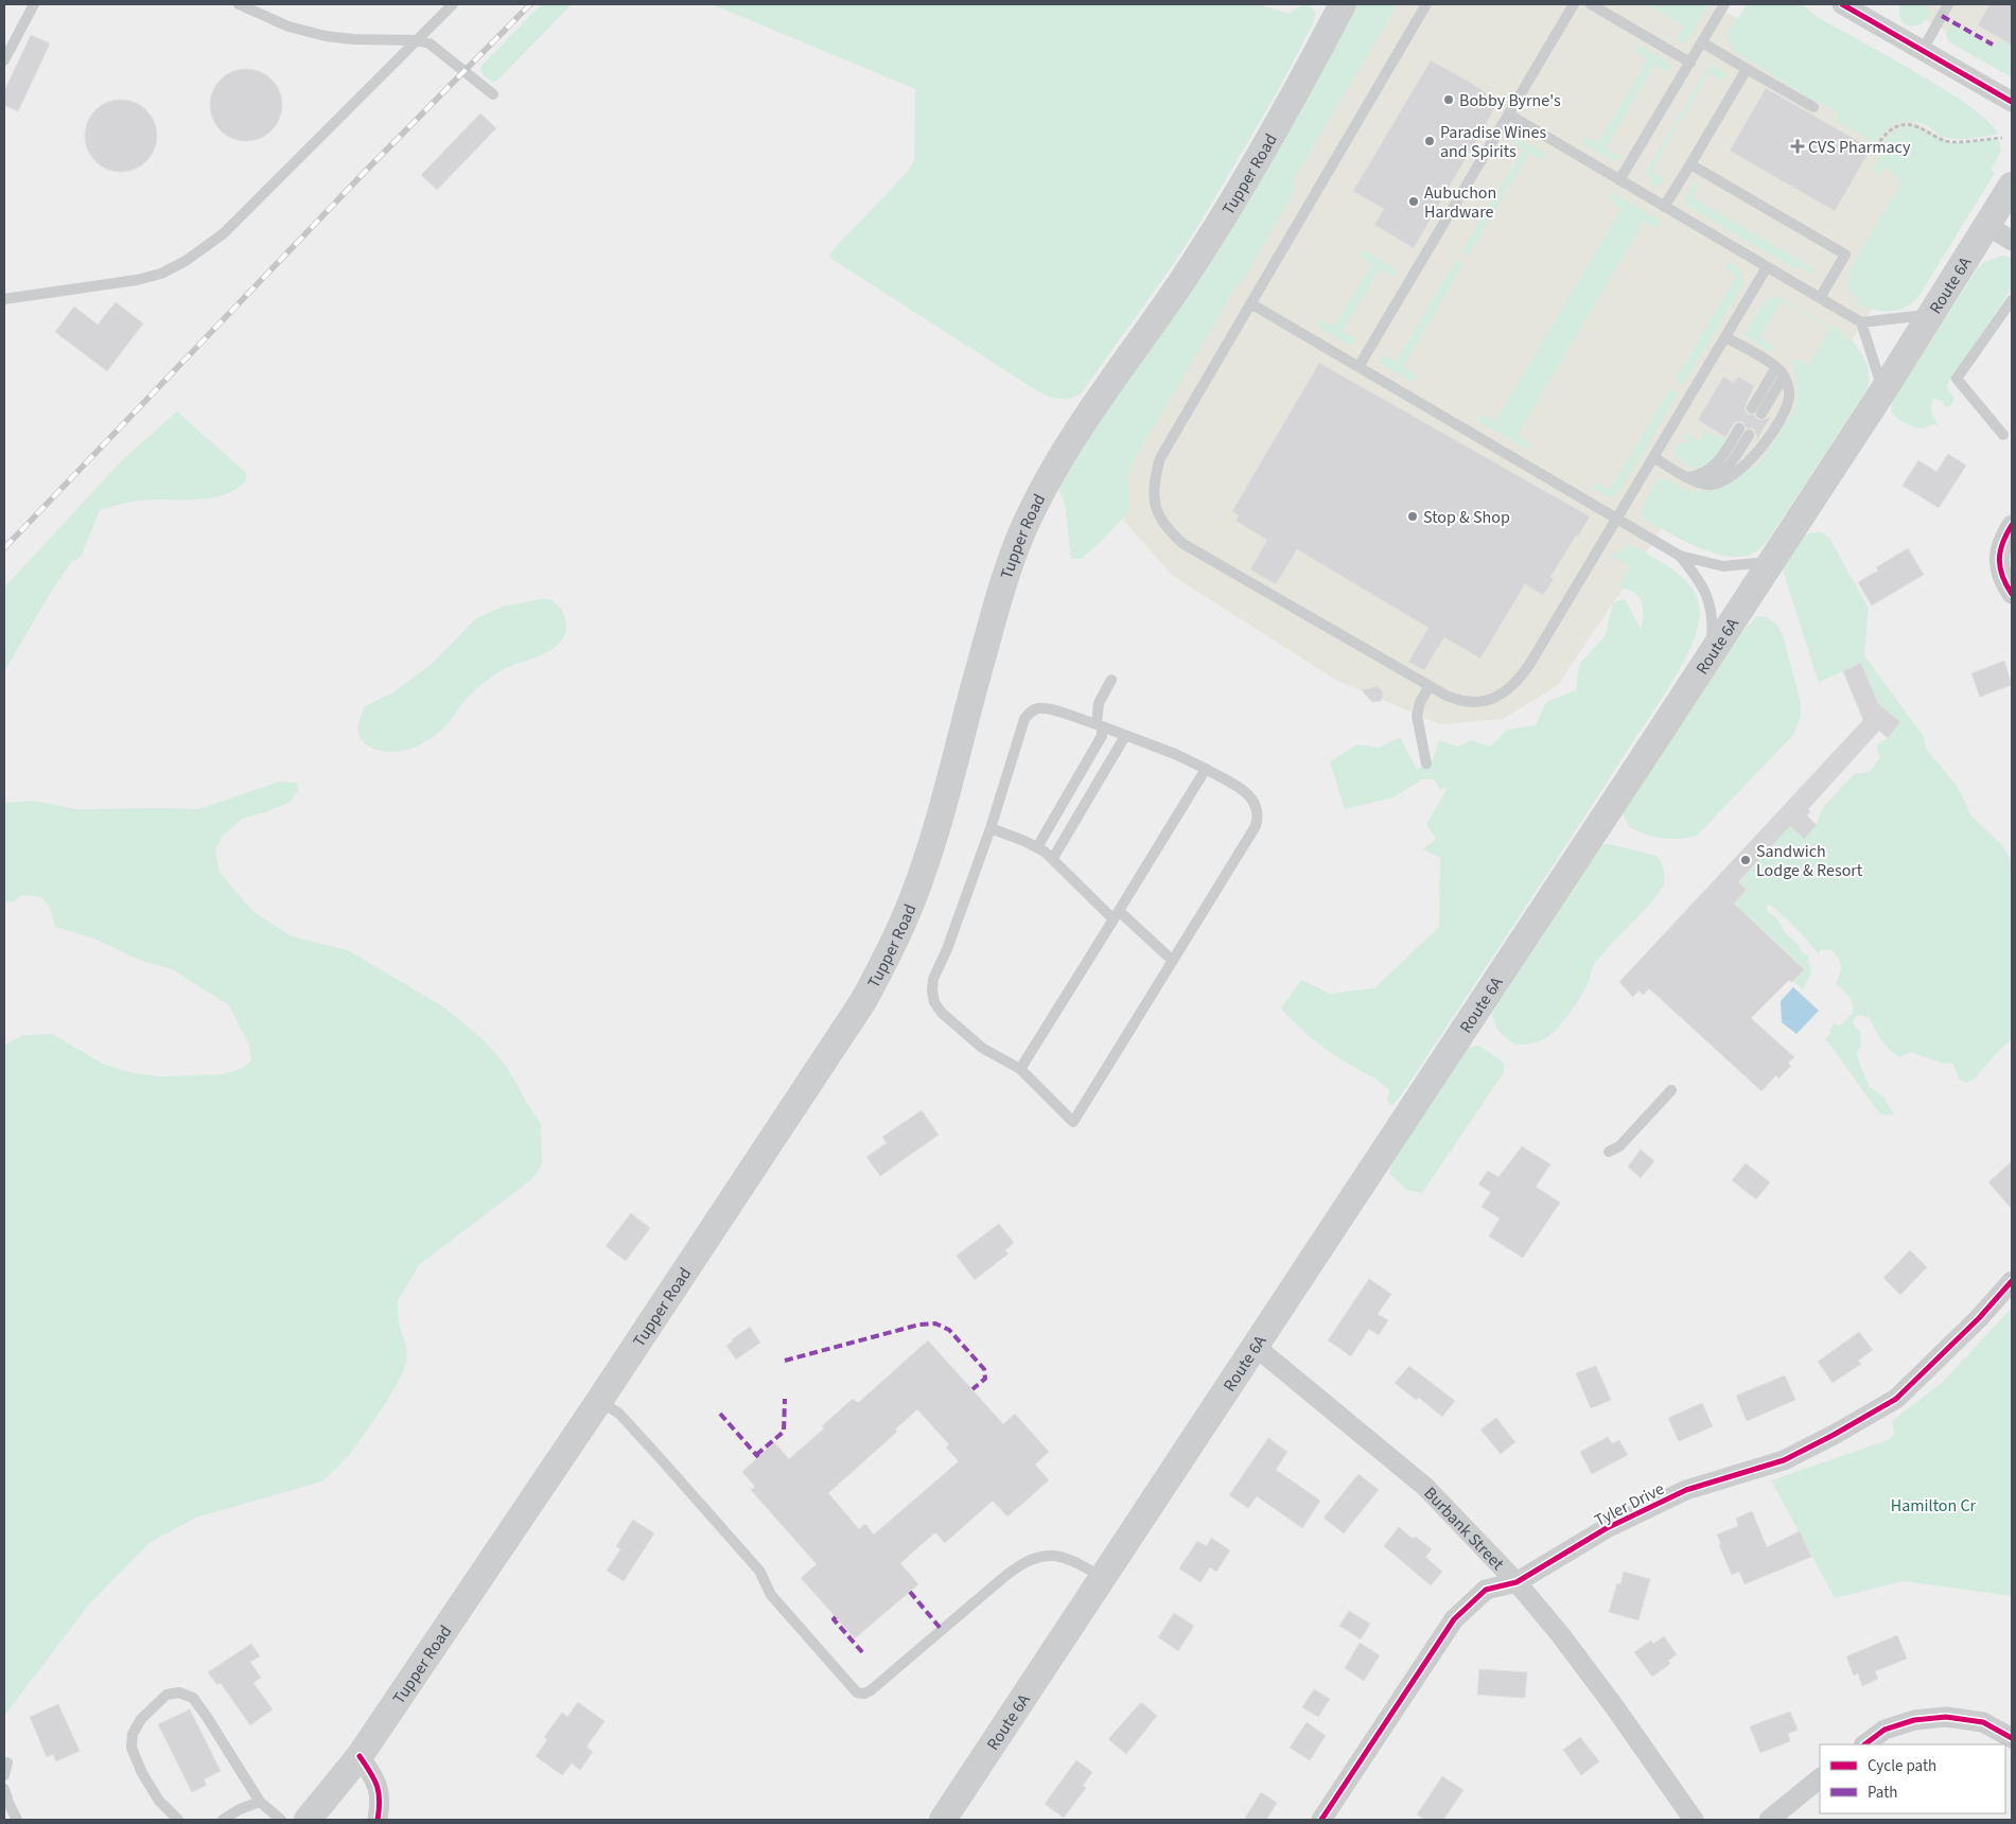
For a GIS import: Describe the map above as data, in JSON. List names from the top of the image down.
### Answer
{
  "streets": {
    "main road": ["Tupper Road", "Route 6A"],
    "street": ["Tyler Drive", "Burbank Street"]
  },
  "crossings": [
    ["Route 6A", "Burbank Street"],
    ["Tyler Drive", "Burbank Street"]
  ],
  "parks": ["Hamilton Cr"],
  "places": {
    "other": [
      "Bobby Byrne's",
      "Paradise Wines and Spirits",
      "Aubuchon Hardware",
      "Stop & Shop",
      "Sandwich Lodge & Resort"
    ],
    "health": ["CVS Pharmacy"]
  },
  "legend": ["Cycle path", "Path"]
}
